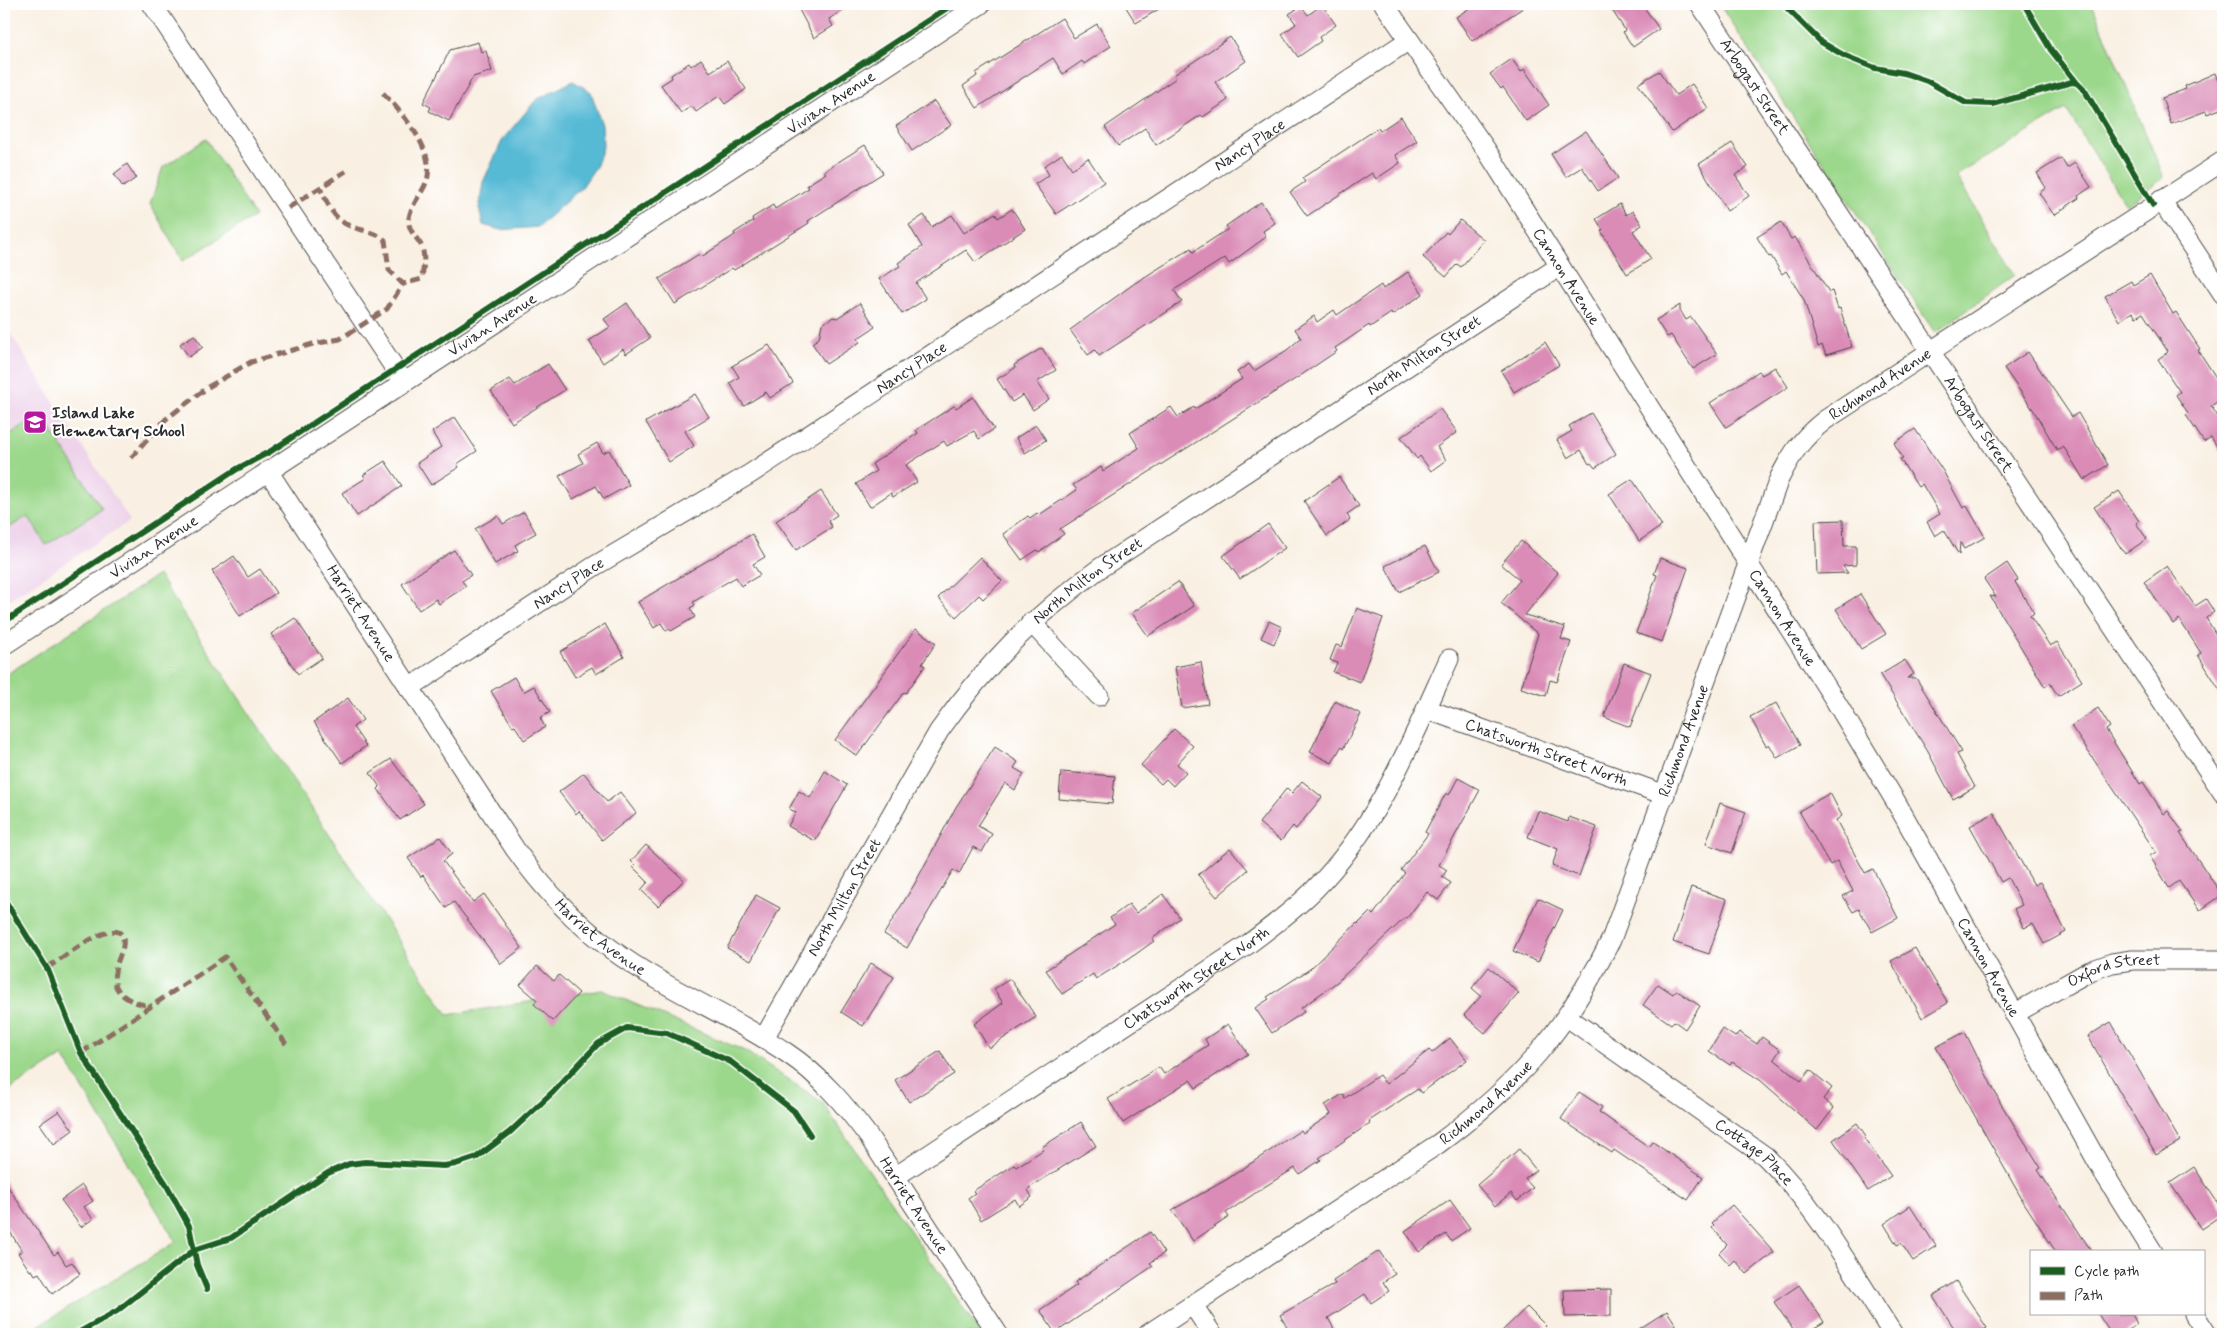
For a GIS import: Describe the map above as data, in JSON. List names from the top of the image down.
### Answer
{
  "streets": {
    "street": [
      "Arbogast Street",
      "Vivian Avenue",
      "Nancy Place",
      "Cannon Avenue",
      "North Milton Street",
      "Richmond Avenue",
      "Harriet Avenue",
      "Chatsworth Street North",
      "Oxford Street",
      "Cottage Place"
    ]
  },
  "crossings": [
    ["Arbogast Street", "Richmond Avenue"],
    ["Vivian Avenue", "Harriet Avenue"],
    ["Nancy Place", "Cannon Avenue"],
    ["Nancy Place", "Harriet Avenue"],
    ["Cannon Avenue", "North Milton Street"],
    ["Cannon Avenue", "Richmond Avenue"],
    ["Cannon Avenue", "Oxford Street"],
    ["North Milton Street", "Harriet Avenue"],
    ["Richmond Avenue", "Chatsworth Street North"],
    ["Richmond Avenue", "Cottage Place"],
    ["Harriet Avenue", "Chatsworth Street North"]
  ],
  "places": {
    "school or university": ["Island Lake Elementary School"]
  },
  "legend": ["Cycle path", "Path"]
}
